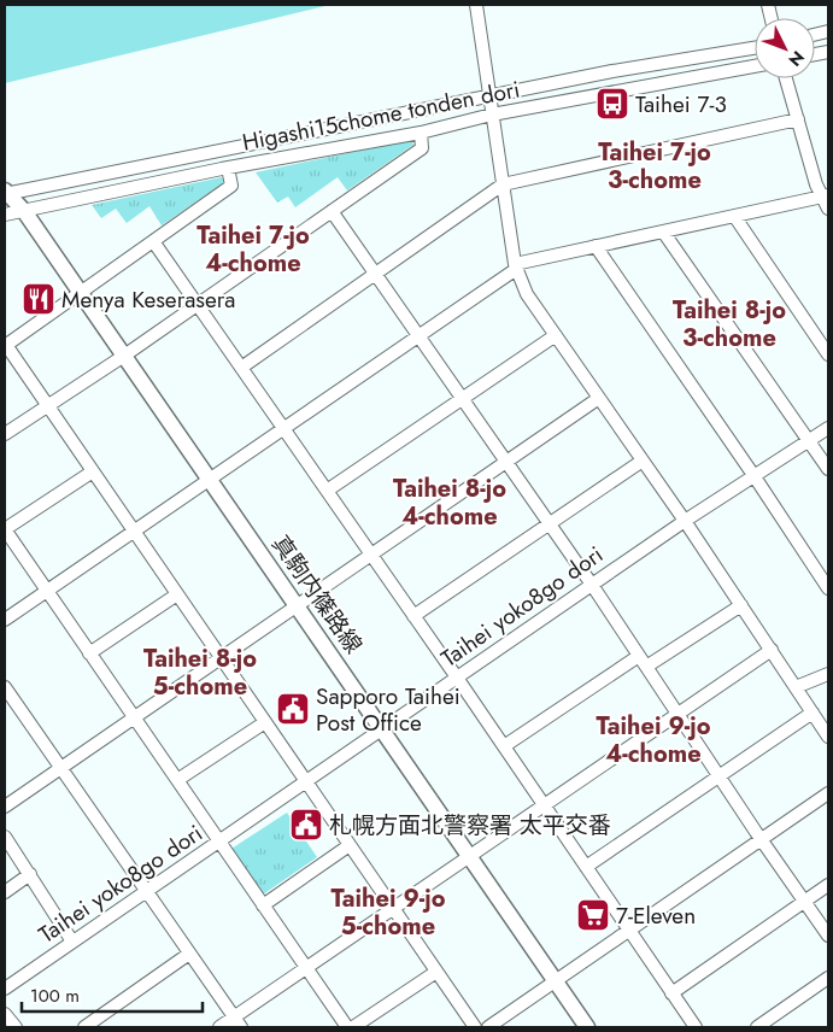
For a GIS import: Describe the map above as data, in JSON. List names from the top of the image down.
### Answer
{
  "streets": {
    "main road": ["真駒内篠路線"],
    "street": ["Higashi15chome tonden dori", "Taihei yoko8go dori"]
  },
  "crossings": [
    ["Higashi15chome tonden dori", "真駒内篠路線"],
    ["真駒内篠路線", "Taihei yoko8go dori"]
  ],
  "districts": [
    "Taihei 7-jo 3-chome",
    "Taihei 7-jo 4-chome",
    "Taihei 8-jo 3-chome",
    "Taihei 8-jo 4-chome",
    "Taihei 8-jo 5-chome",
    "Taihei 9-jo 4-chome",
    "Taihei 9-jo 5-chome"
  ],
  "places": {
    "bus stop": ["Taihei 7-3"],
    "restaurant": ["Menya Keserasera"],
    "public building": ["Sapporo Taihei Post Office", "札幌方面北警察署 太平交番"],
    "supermarket": ["7-Eleven"]
  },
  "scale_bar": "100 m",
  "north": "bottom right"
}
